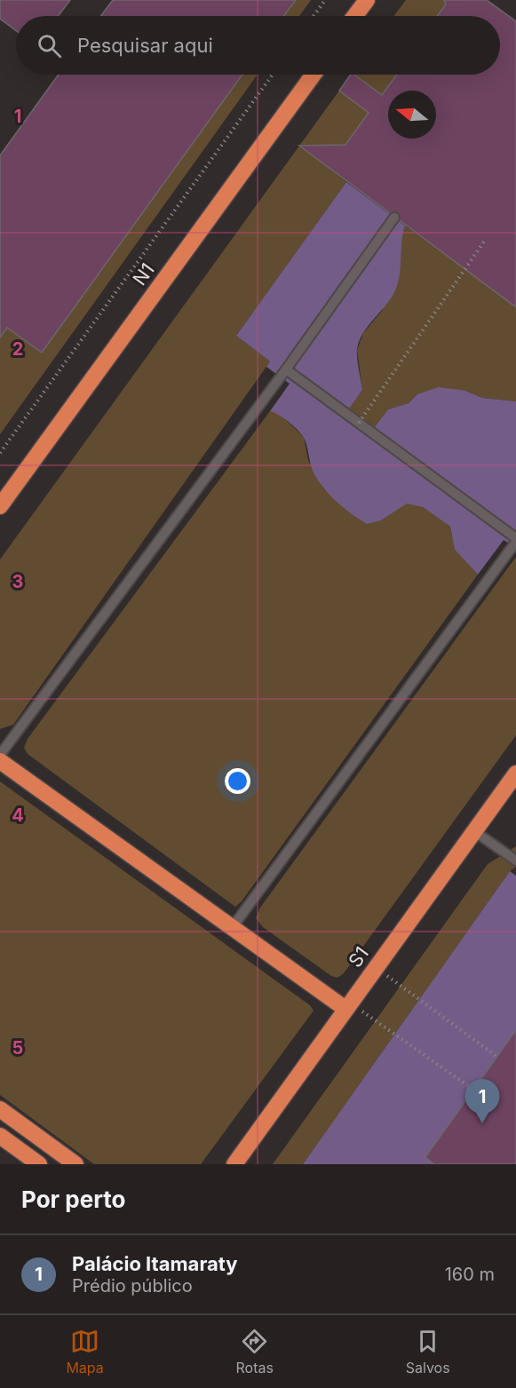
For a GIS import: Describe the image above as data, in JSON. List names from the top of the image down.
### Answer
{
  "streets": {
    "highway": ["N1", "S1"]
  },
  "north": "left",
  "page": {
    "search": "Pesquisar aqui",
    "pins": "1",
    "heading": "Por perto",
    "list": [
      {
        "mark": "1",
        "name": "Palácio Itamaraty",
        "note": "Prédio público",
        "value": "160 m"
      }
    ],
    "nav": ["Mapa", "Rotas", "Salvos"]
  },
  "grid": {
    "rows": [
      "1",
      "2",
      "3",
      "4",
      "5"
    ]
  }
}
